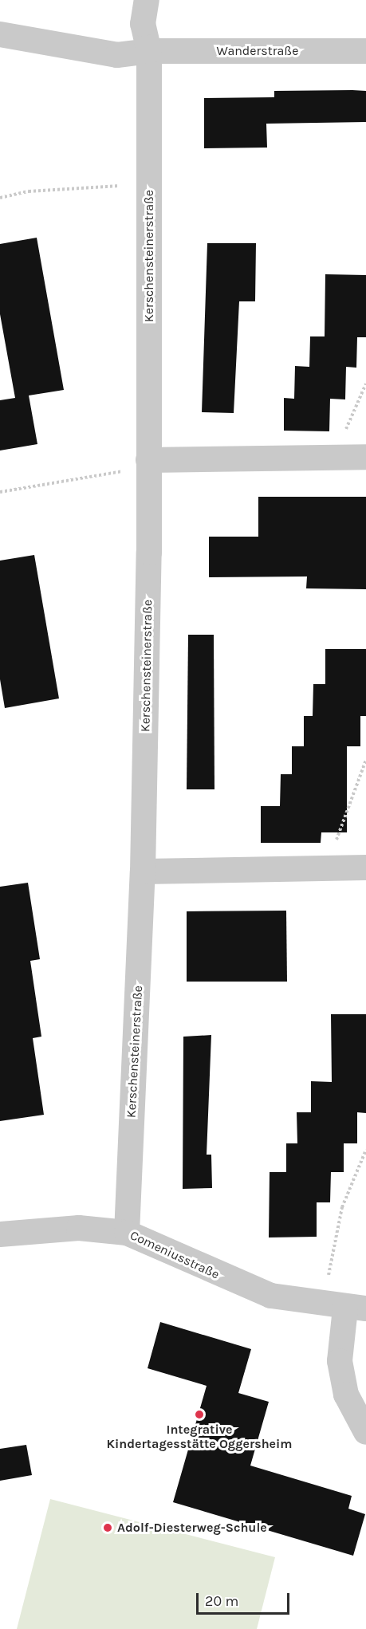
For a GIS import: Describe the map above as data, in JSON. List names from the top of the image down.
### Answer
{
  "streets": {
    "street": ["Wanderstraße", "Kerschensteinerstraße", "Comeniusstraße"]
  },
  "crossings": [
    ["Wanderstraße", "Kerschensteinerstraße"],
    ["Kerschensteinerstraße", "Comeniusstraße"]
  ],
  "places": ["Integrative Kindertagesstätte Oggersheim", "Adolf-Diesterweg-Schule"],
  "scale_bar": "20 m"
}
